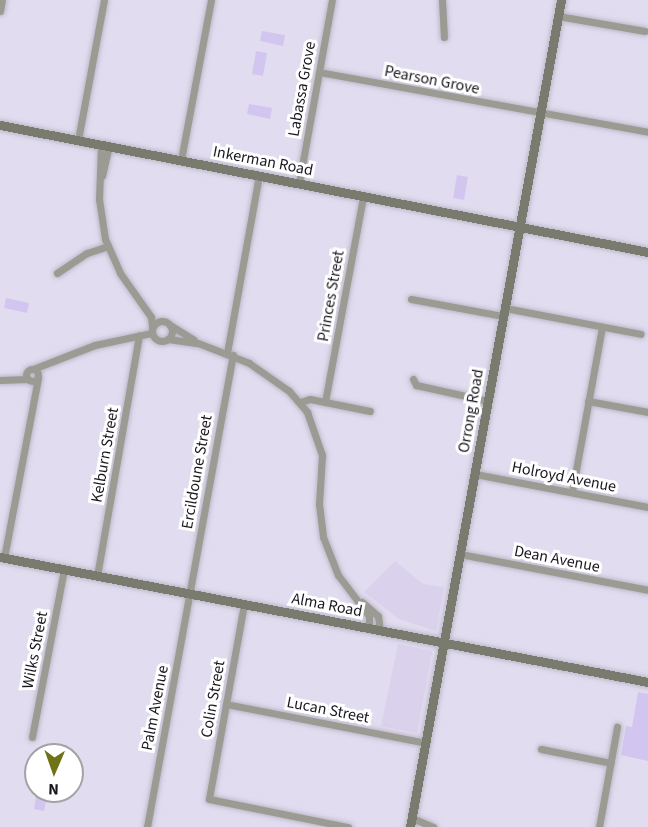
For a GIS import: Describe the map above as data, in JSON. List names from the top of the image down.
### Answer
{
  "streets": {
    "street": [
      "Pearson Grove",
      "Labassa Grove",
      "Inkerman Road",
      "Princes Street",
      "Orrong Road",
      "Kelburn Street",
      "Ercildoune Street",
      "Holroyd Avenue",
      "Dean Avenue",
      "Alma Road",
      "Wilks Street",
      "Colin Street",
      "Palm Avenue",
      "Lucan Street"
    ]
  },
  "crossings": [
    ["Pearson Grove", "Labassa Grove"],
    ["Pearson Grove", "Orrong Road"],
    ["Labassa Grove", "Inkerman Road"],
    ["Inkerman Road", "Princes Street"],
    ["Inkerman Road", "Orrong Road"],
    ["Inkerman Road", "Ercildoune Street"],
    ["Orrong Road", "Holroyd Avenue"],
    ["Orrong Road", "Dean Avenue"],
    ["Orrong Road", "Alma Road"],
    ["Orrong Road", "Lucan Street"],
    ["Kelburn Street", "Alma Road"],
    ["Ercildoune Street", "Alma Road"],
    ["Ercildoune Street", "Palm Avenue"],
    ["Alma Road", "Wilks Street"],
    ["Alma Road", "Colin Street"],
    ["Alma Road", "Palm Avenue"],
    ["Colin Street", "Lucan Street"]
  ],
  "north": "bottom"
}
